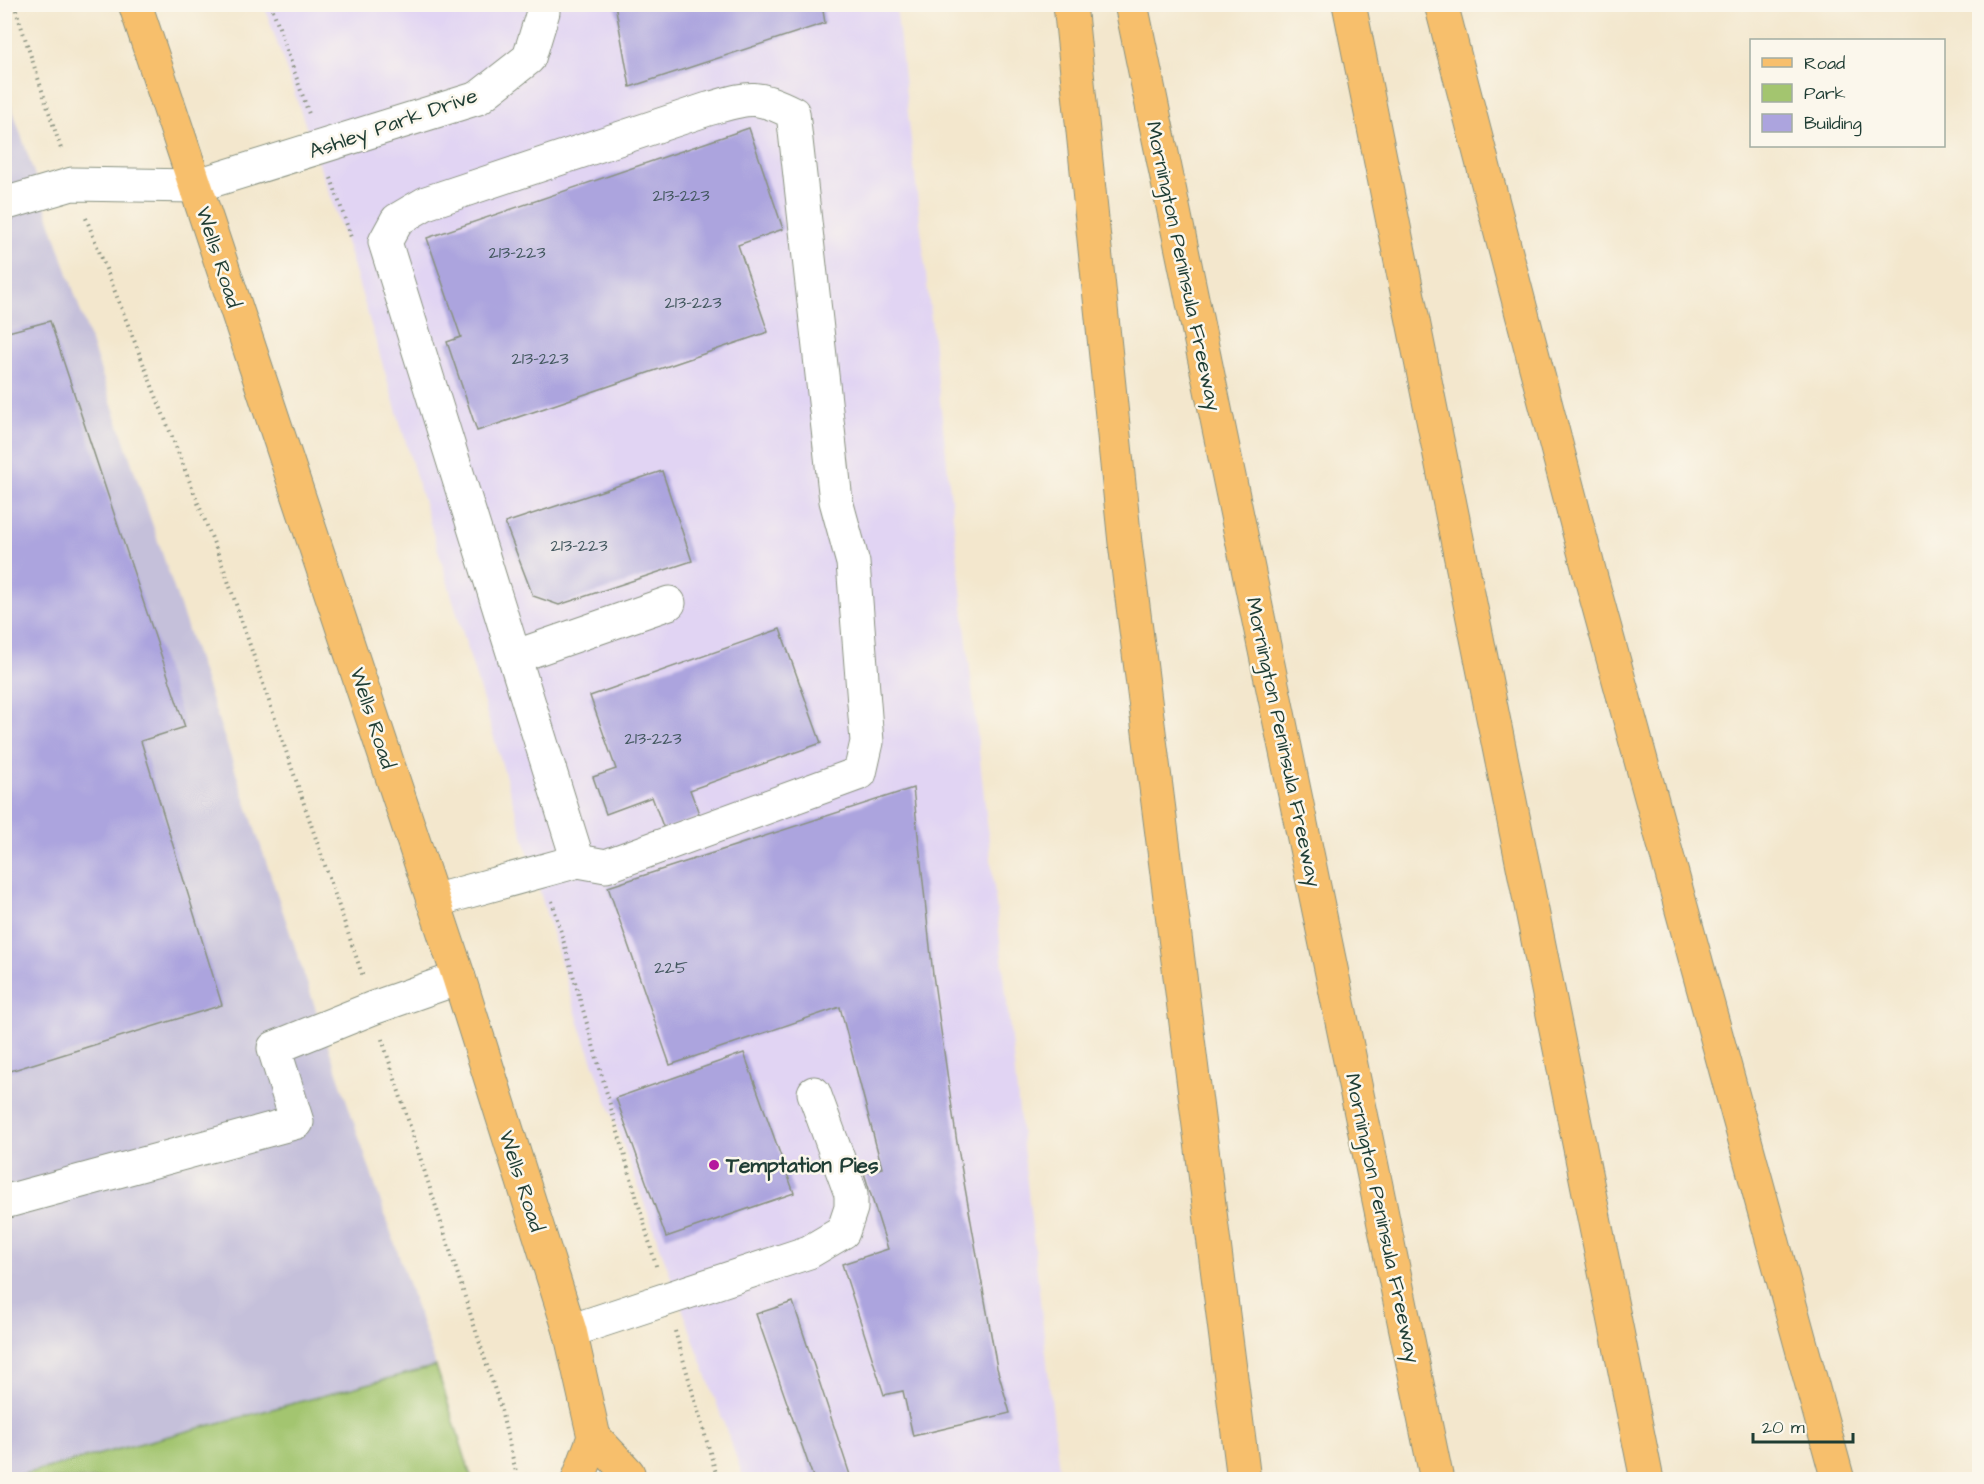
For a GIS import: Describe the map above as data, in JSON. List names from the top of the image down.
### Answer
{
  "streets": {
    "main road": ["Wells Road", "Mornington Peninsula Freeway"],
    "street": ["Ashley Park Drive"]
  },
  "crossings": [
    ["Ashley Park Drive", "Wells Road"]
  ],
  "places": ["Temptation Pies"],
  "house_numbers": [
    "213-223",
    "213-223",
    "213-223",
    "213-223",
    "213-223",
    "213-223",
    "225"
  ],
  "legend": ["Road", "Park", "Building"],
  "scale_bar": "20 m"
}
